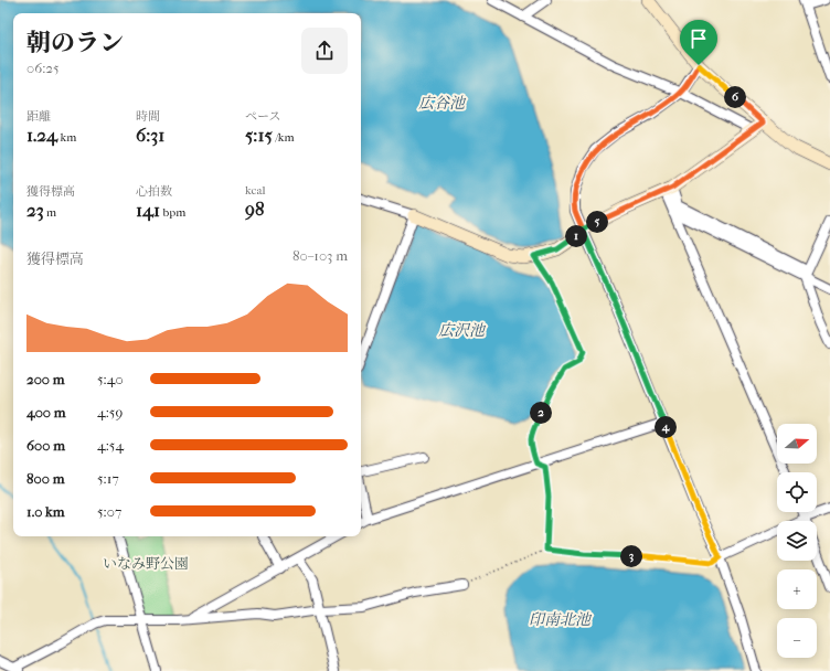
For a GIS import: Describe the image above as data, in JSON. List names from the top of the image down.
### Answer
{
  "water": ["広谷池", "広沢池", "印南北池"],
  "parks": ["いなみ野公園"],
  "north": "right",
  "page": {
    "heading": ["朝のラン", "06:25"],
    "pins": [
      "6",
      "5",
      "1",
      "2",
      "4",
      "3"
    ],
    "stats": [
      ["距離", "1.24 km"],
      ["時間", "6:31"],
      ["ペース", "5:15 /km"],
      ["獲得標高", "23 m"],
      ["心拍数", "141 bpm"],
      ["kcal", "98"]
    ],
    "chart": ["獲得標高", "80–103 m"],
    "list": [
      {
        "name": "200 m",
        "note": "5:40"
      },
      {
        "name": "400 m",
        "note": "4:59"
      },
      {
        "name": "600 m",
        "note": "4:54"
      },
      {
        "name": "800 m",
        "note": "5:17"
      },
      {
        "name": "1.0 km",
        "note": "5:07"
      }
    ],
    "map_buttons": ["+", "−"]
  }
}
